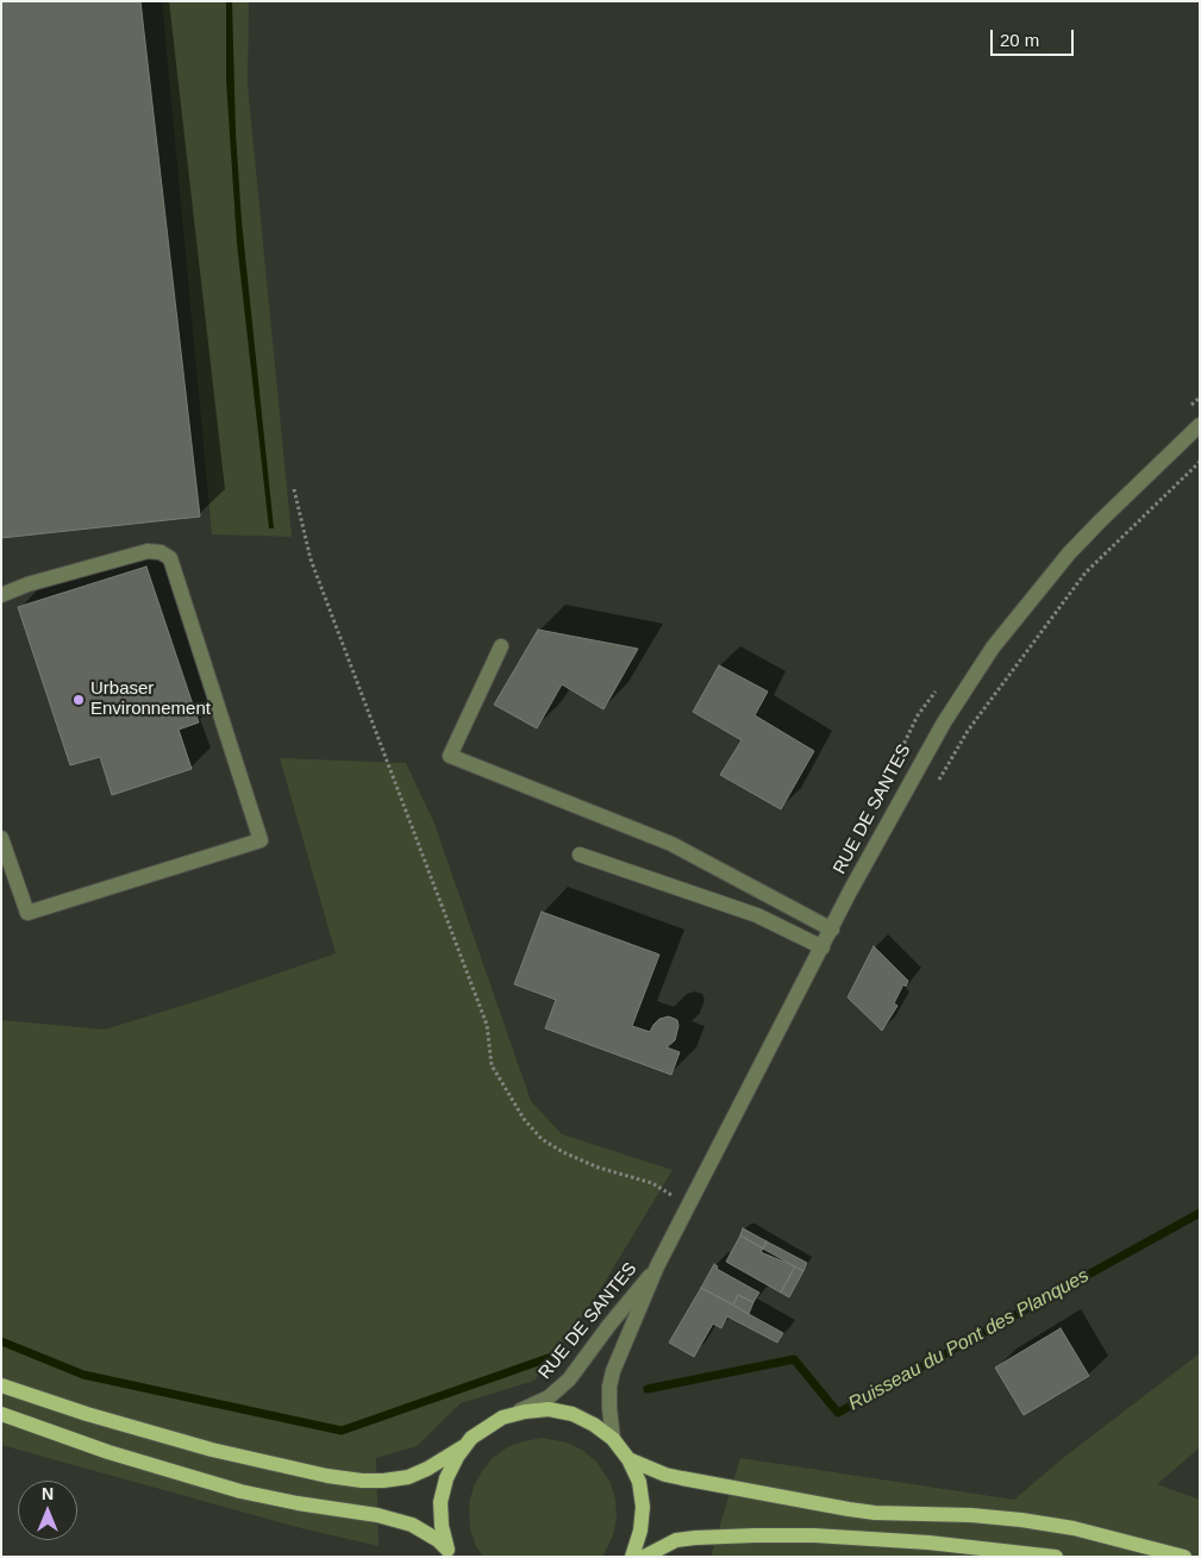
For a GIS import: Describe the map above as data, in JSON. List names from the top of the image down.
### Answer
{
  "streets": {
    "street": ["RUE DE SANTES"]
  },
  "water": ["Ruisseau du Pont des Planques"],
  "places": ["Urbaser Environnement"],
  "scale_bar": "20 m",
  "north": "top"
}
